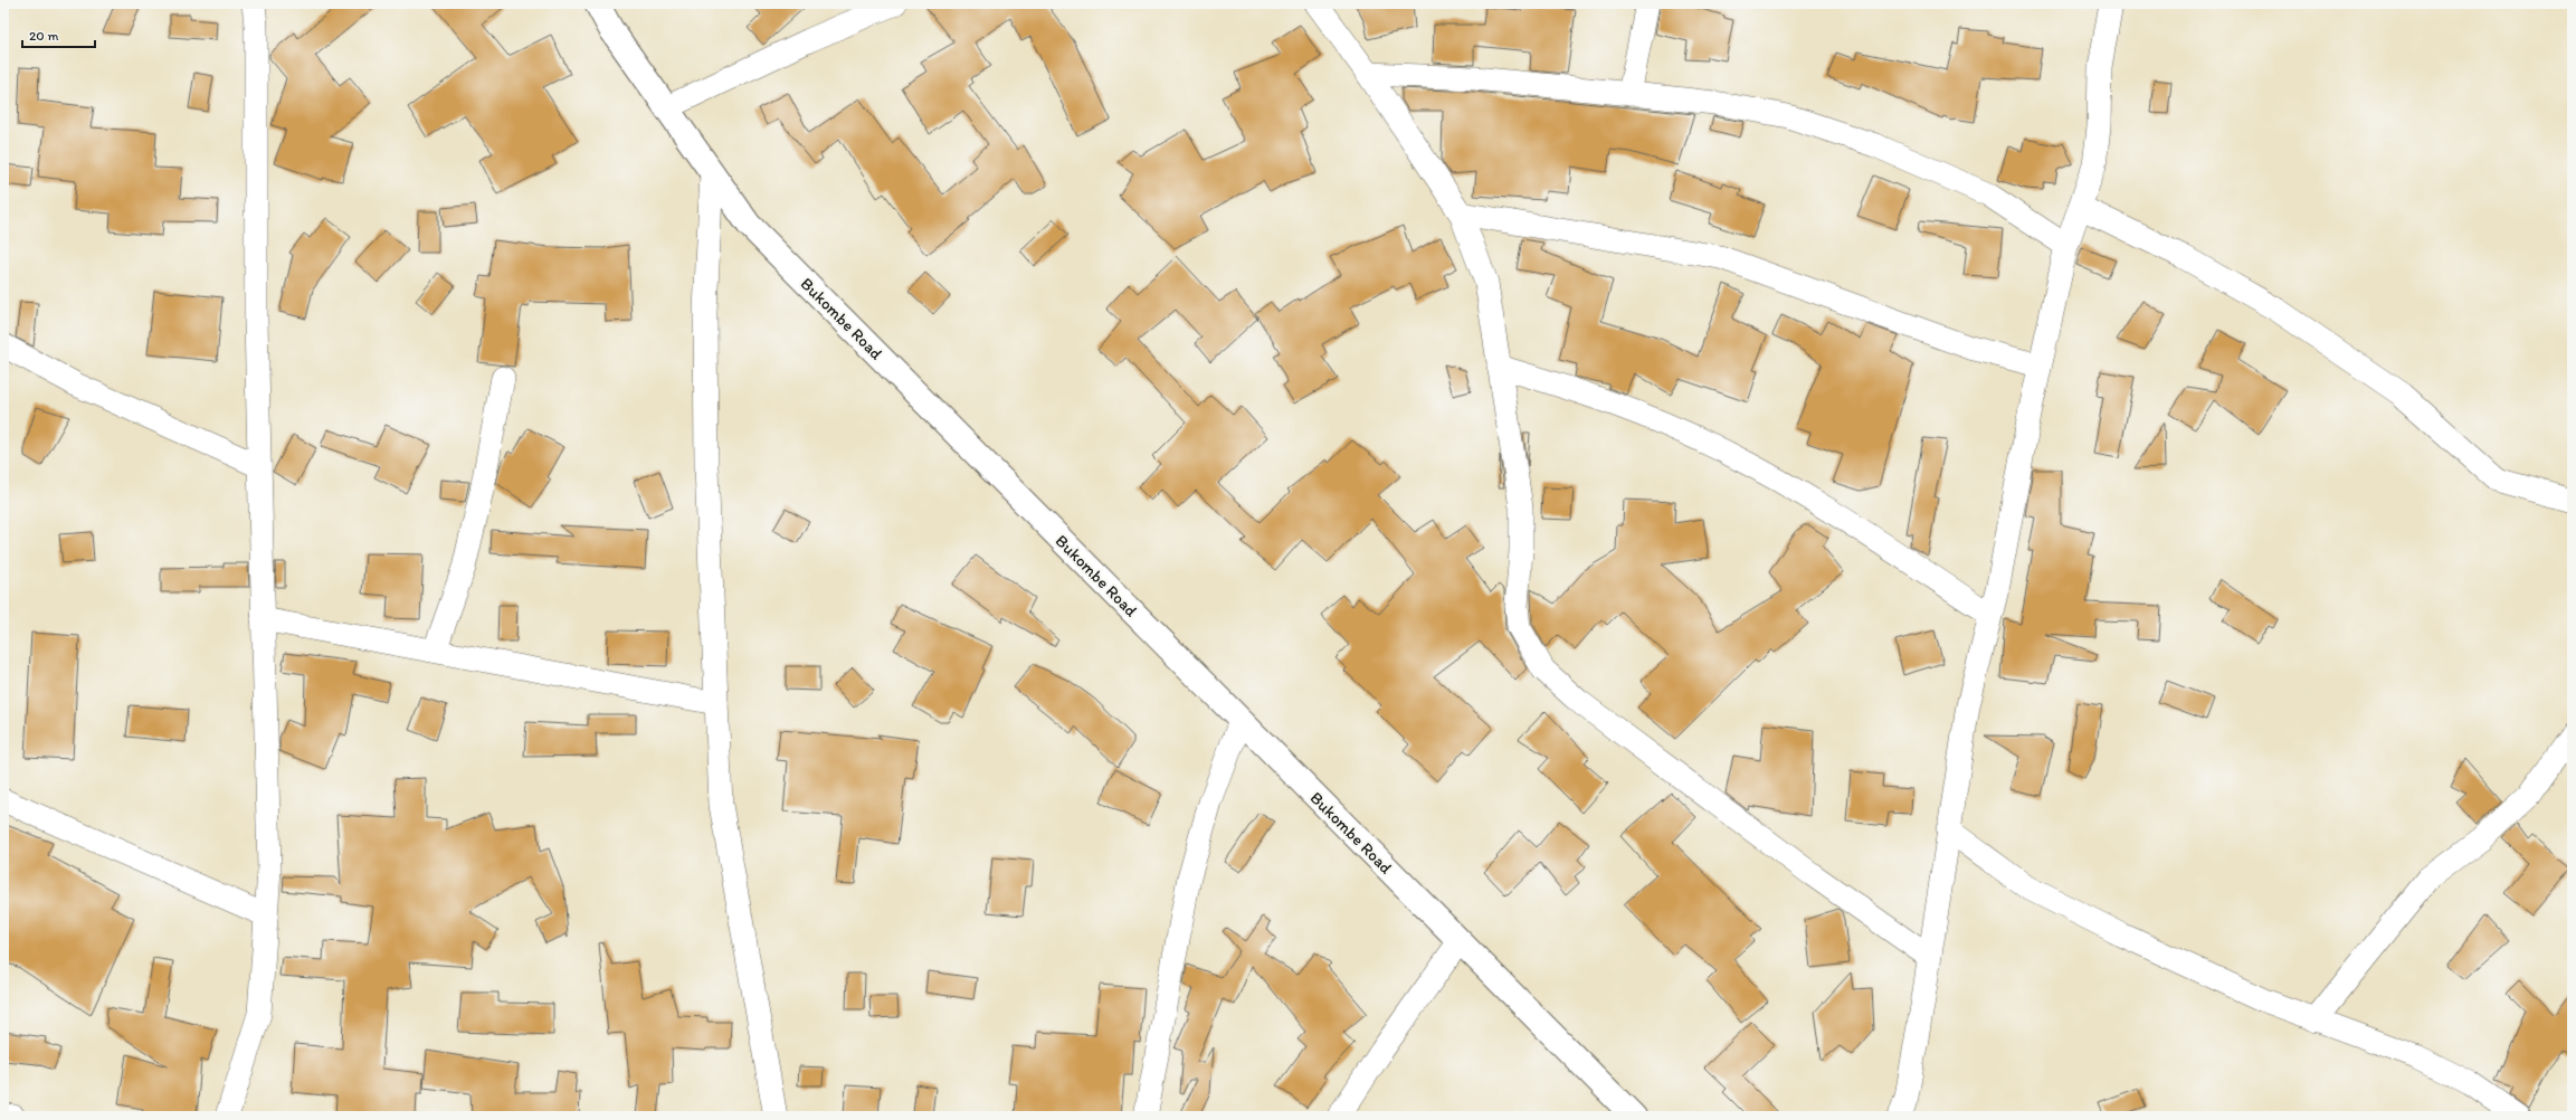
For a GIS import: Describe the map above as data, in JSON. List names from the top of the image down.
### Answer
{
  "streets": {
    "main road": ["Bukombe Road"]
  },
  "scale_bar": "20 m"
}
